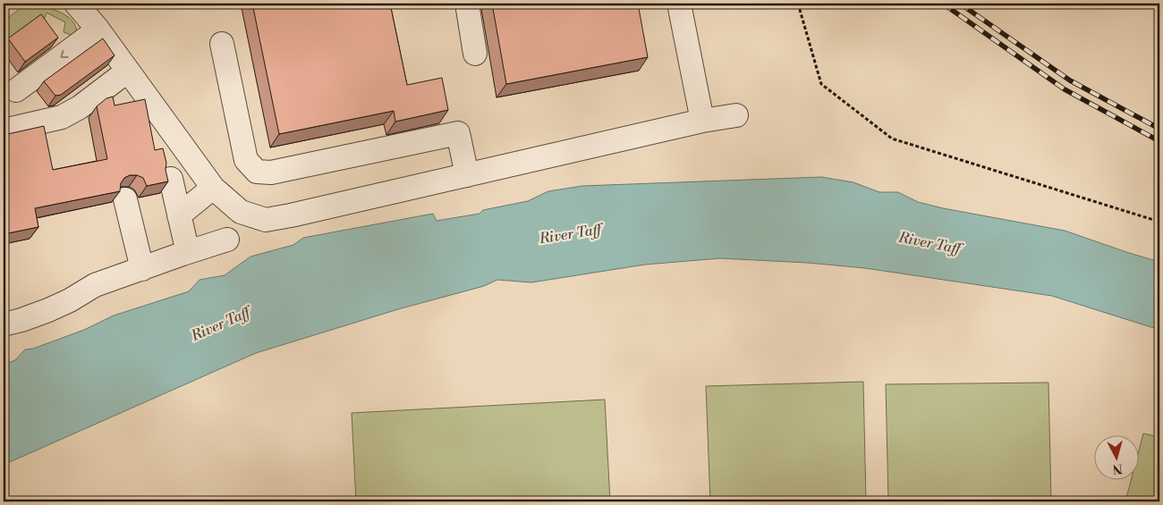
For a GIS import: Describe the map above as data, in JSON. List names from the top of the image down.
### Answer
{
  "water": ["River Taff"],
  "north": "bottom"
}
